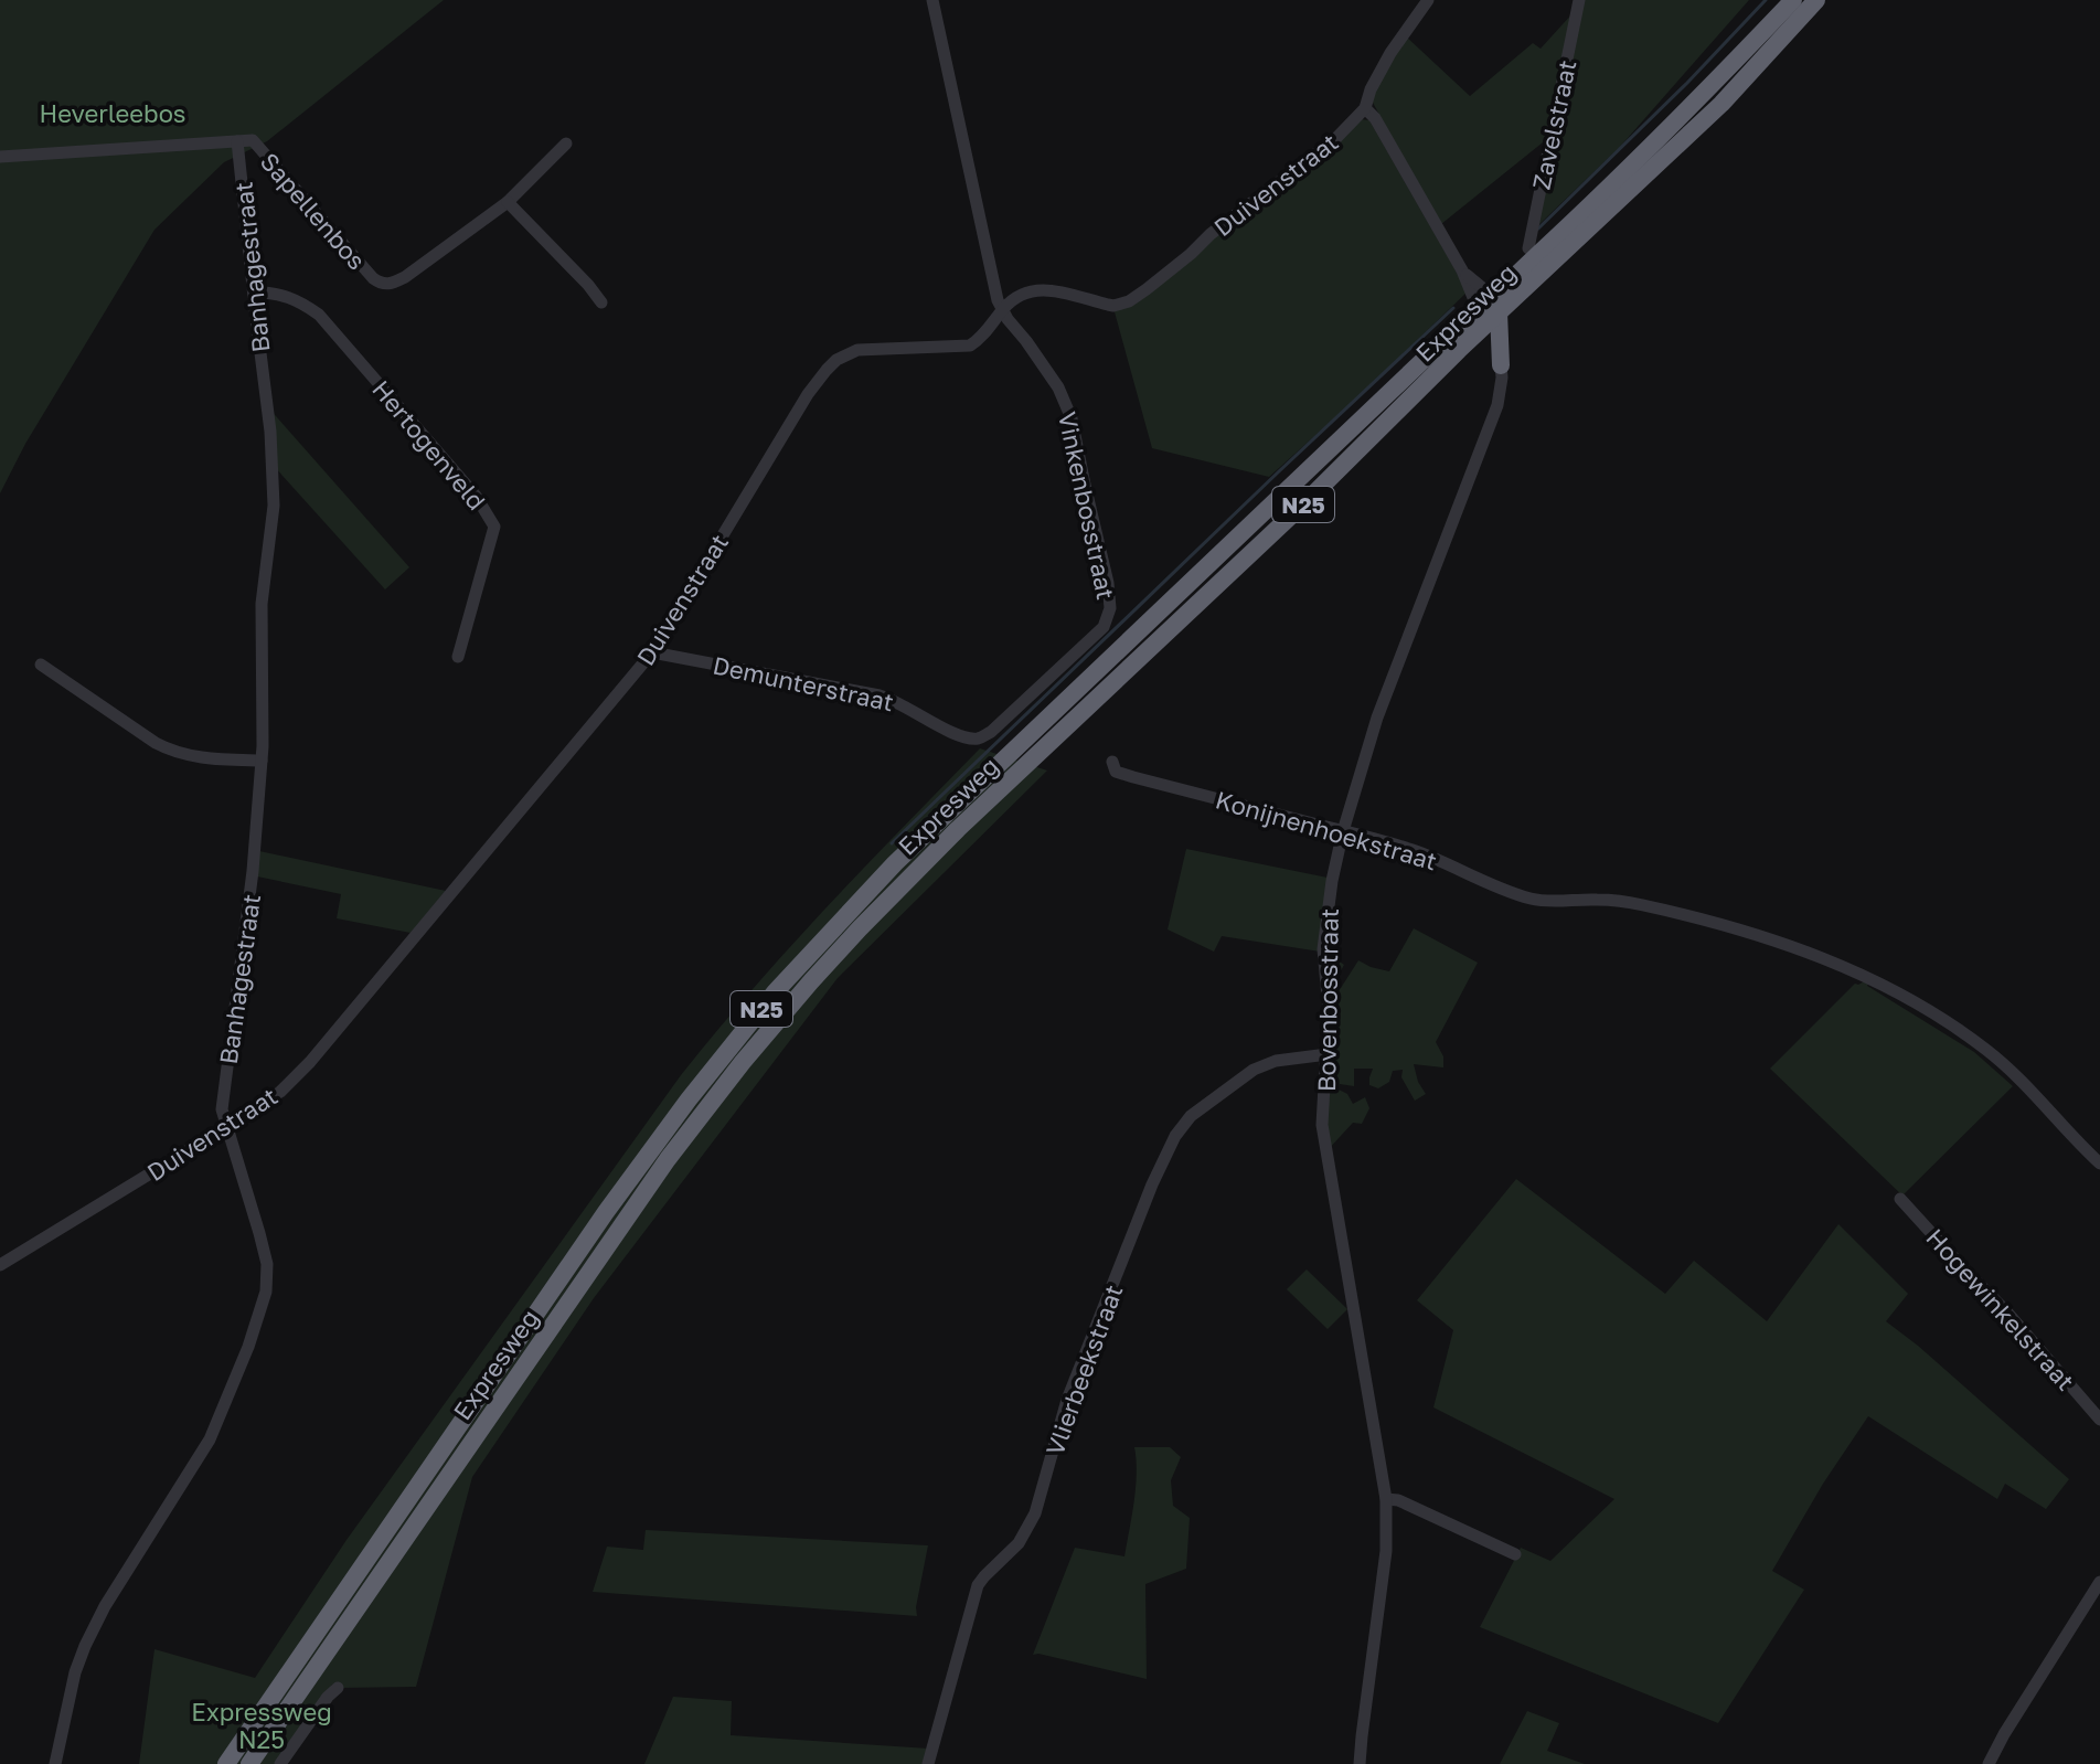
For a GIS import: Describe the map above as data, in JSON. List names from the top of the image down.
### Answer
{
  "streets": {
    "highway": ["Expresweg", "N25"],
    "street": [
      "Zavelstraat",
      "Duivenstraat",
      "Sapellenbos",
      "Banhagestraat",
      "Hertogenveld",
      "Vinkenbosstraat",
      "Demunterstraat",
      "Konijnenhoekstraat",
      "Bovenbosstraat",
      "Hogewinkelstraat",
      "Vlierbeekstraat"
    ]
  },
  "crossings": [
    ["Duivenstraat", "Banhagestraat"],
    ["Duivenstraat", "Vinkenbosstraat"],
    ["Duivenstraat", "Demunterstraat"],
    ["Sapellenbos", "Banhagestraat"],
    ["Banhagestraat", "Hertogenveld"],
    ["Vinkenbosstraat", "Demunterstraat"],
    ["Konijnenhoekstraat", "Bovenbosstraat"],
    ["Bovenbosstraat", "Vlierbeekstraat"]
  ],
  "parks": ["Heverleebos", "Expressweg N25"]
}
